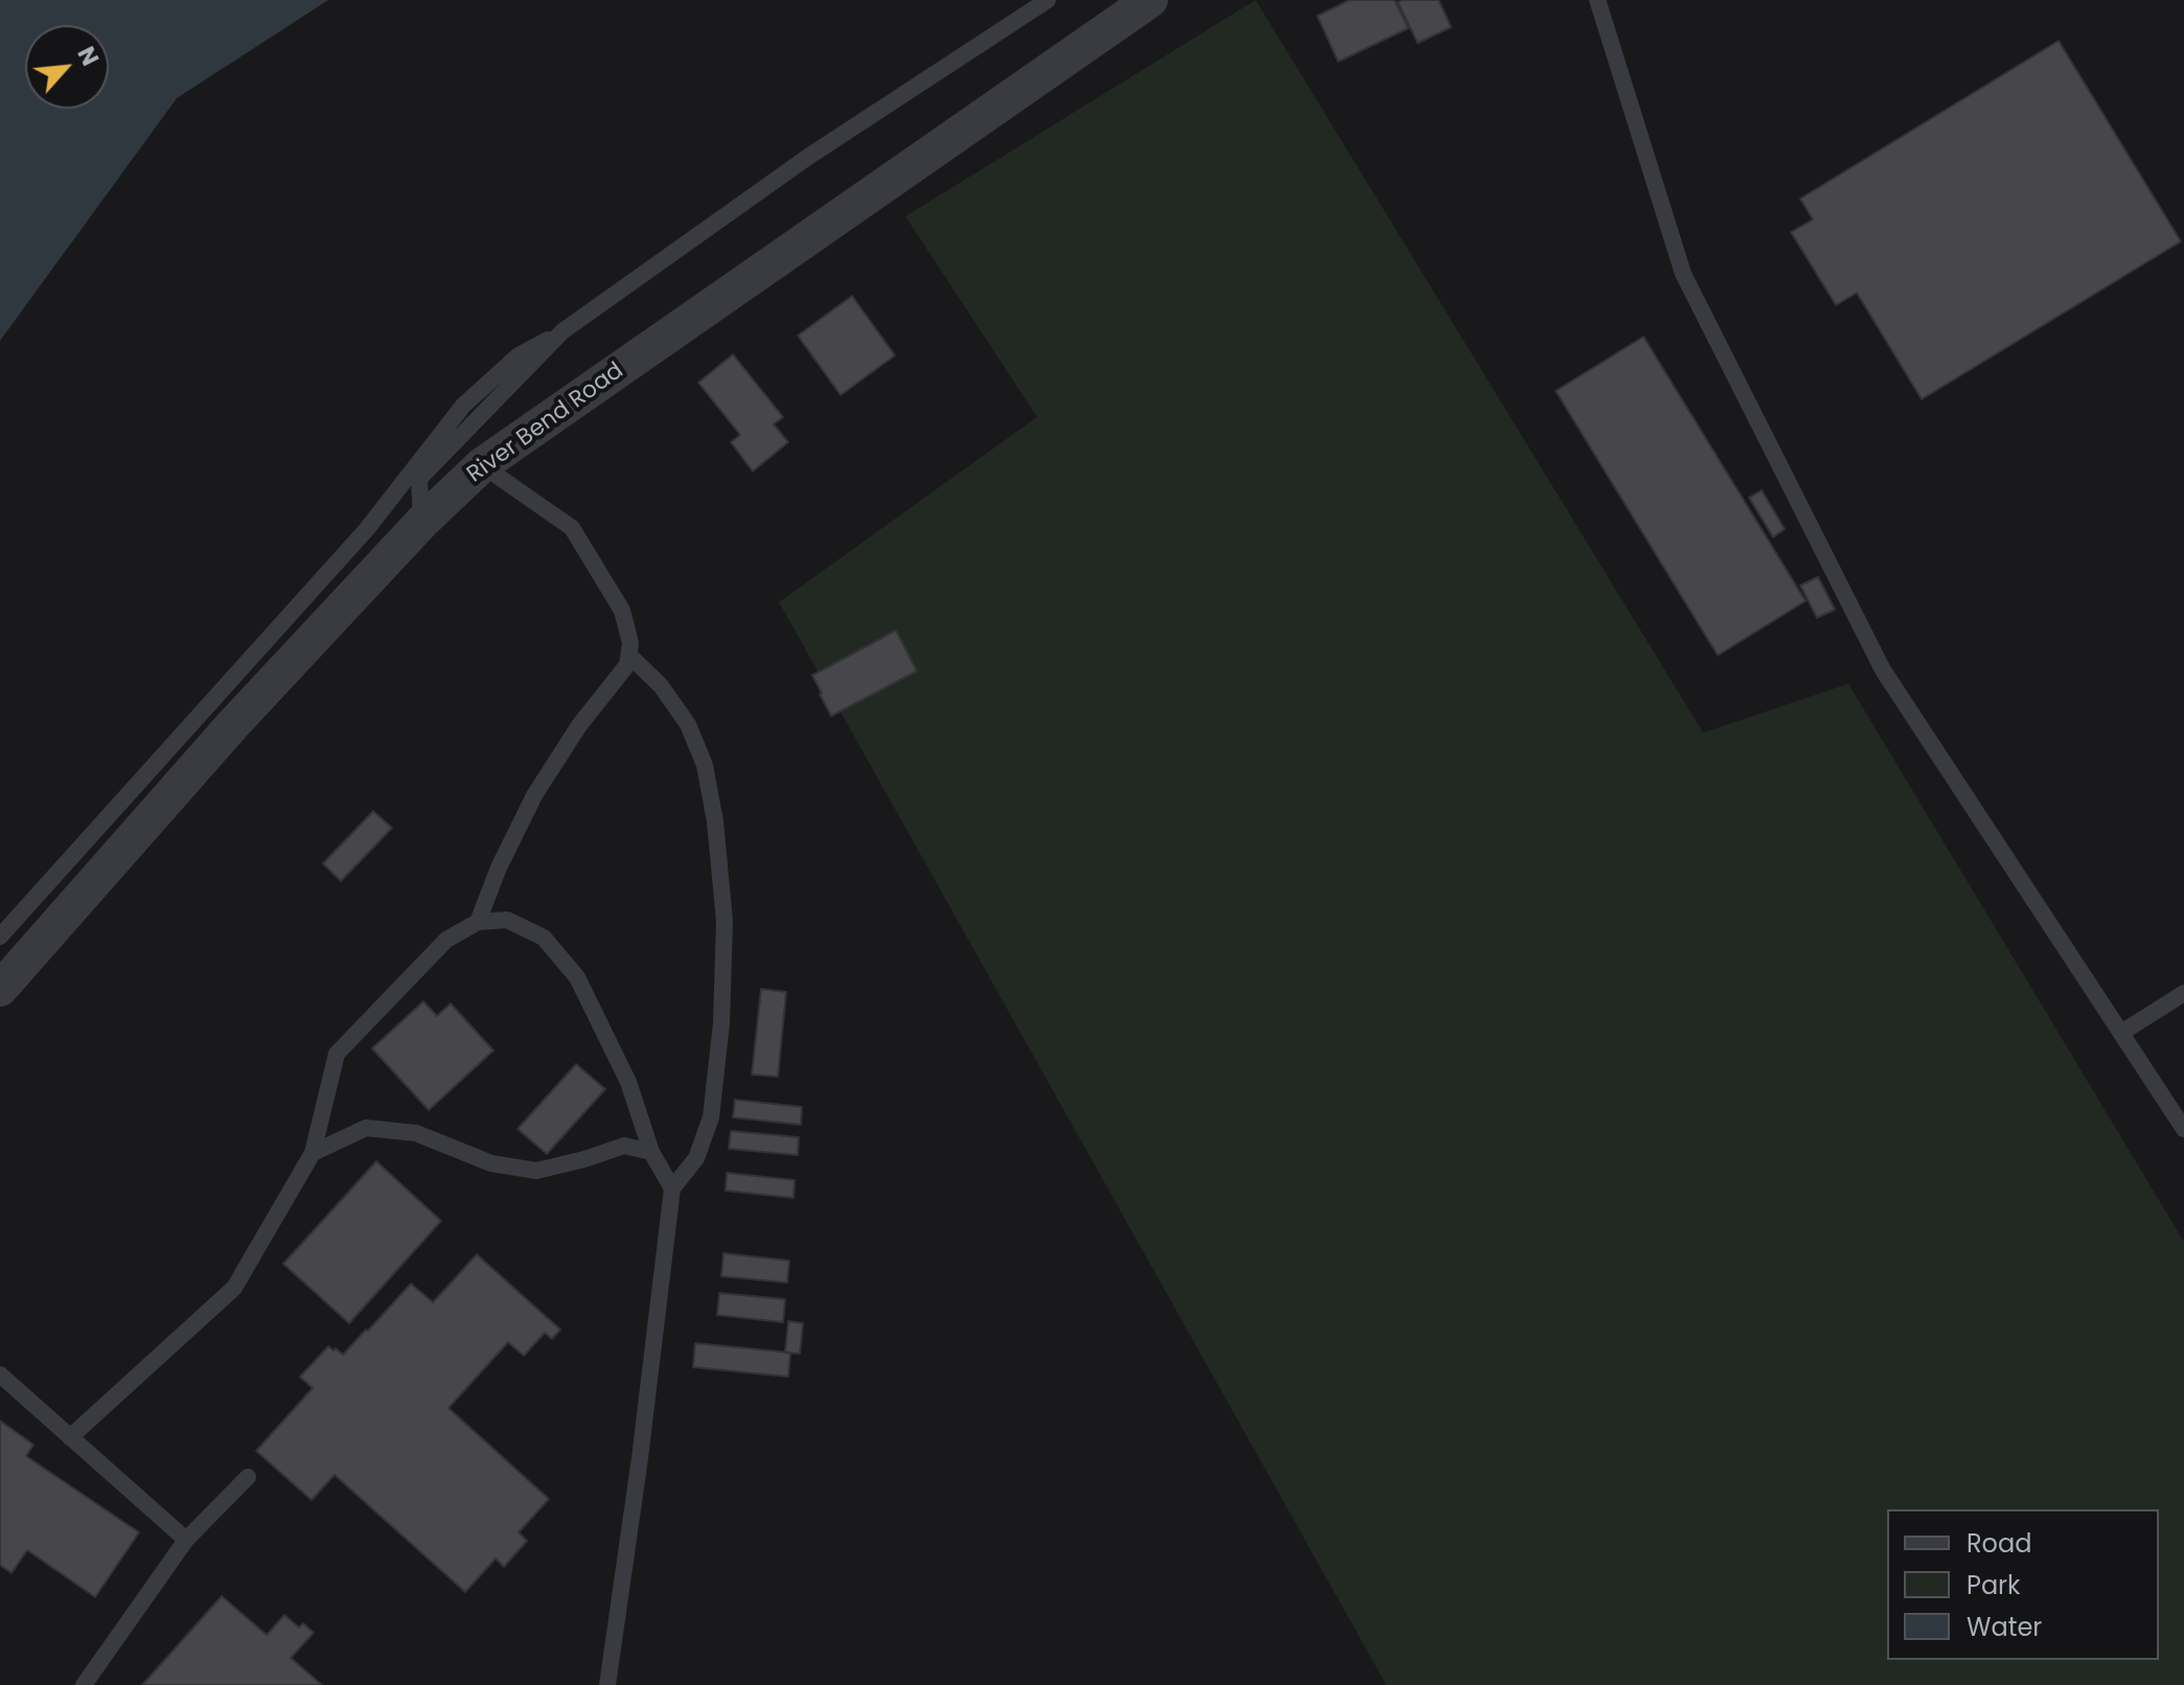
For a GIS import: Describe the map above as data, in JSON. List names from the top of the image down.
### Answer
{
  "streets": {
    "street": ["River Bend Road"]
  },
  "legend": ["Road", "Park", "Water"],
  "north": "top right"
}
